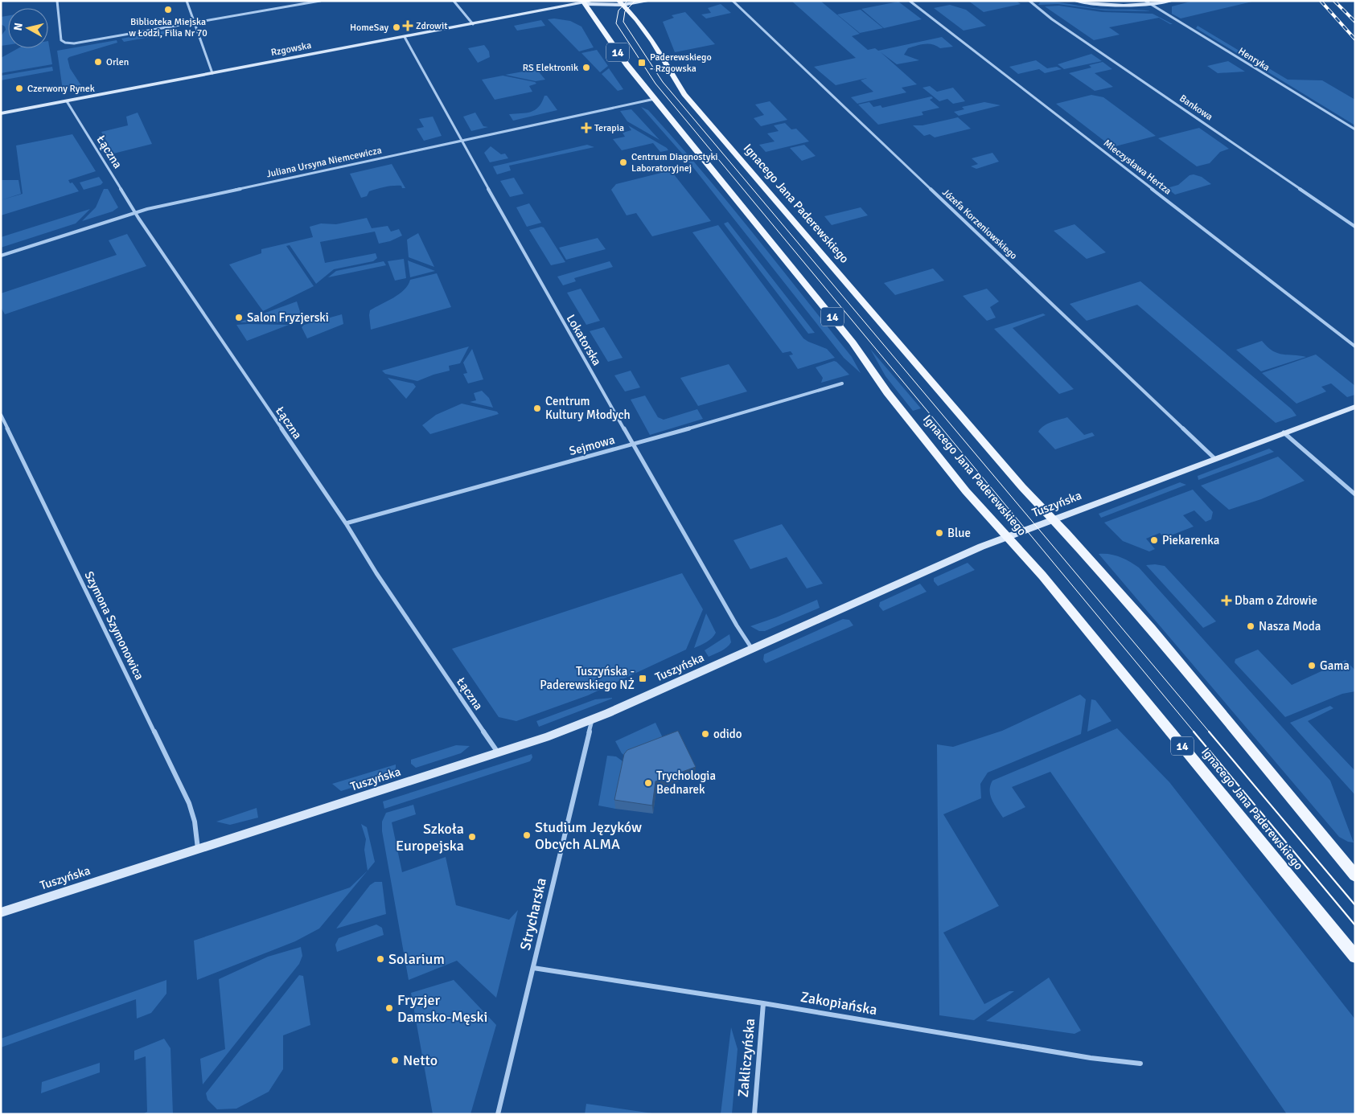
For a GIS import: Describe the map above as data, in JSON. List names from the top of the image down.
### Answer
{
  "streets": {
    "main road": ["14", "Ignacego Jana Paderewskiego"],
    "street": [
      "Rzgowska",
      "Henryka",
      "Bankowa",
      "Łączna",
      "Juliana Ursyna Niemcewicza",
      "Mieczysława Hertza",
      "Józefa Korzeniowskiego",
      "Lokatorska",
      "Sejmowa",
      "Tuszyńska",
      "Szymona Szymonowica",
      "Strycharska",
      "Zakopiańska",
      "Zakliczyńska"
    ]
  },
  "crossings": [
    ["Rzgowska", "Łączna"],
    ["Rzgowska", "Ignacego Jana Paderewskiego"],
    ["Rzgowska", "Lokatorska"],
    ["Łączna", "Juliana Ursyna Niemcewicza"],
    ["Łączna", "Sejmowa"],
    ["Łączna", "Tuszyńska"],
    ["Juliana Ursyna Niemcewicza", "Ignacego Jana Paderewskiego"],
    ["Juliana Ursyna Niemcewicza", "Lokatorska"],
    ["Ignacego Jana Paderewskiego", "Tuszyńska"],
    ["Józefa Korzeniowskiego", "Tuszyńska"],
    ["Lokatorska", "Sejmowa"],
    ["Lokatorska", "Tuszyńska"],
    ["Tuszyńska", "Szymona Szymonowica"],
    ["Tuszyńska", "Strycharska"],
    ["Strycharska", "Zakopiańska"],
    ["Zakopiańska", "Zakliczyńska"]
  ],
  "places": {
    "other": [
      "Biblioteka Miejska w Łodzi, Filia Nr 70",
      "HomeSay",
      "Orlen",
      "RS Elektronik",
      "Czerwony Rynek",
      "Centrum Diagnostyki Laboratoryjnej",
      "Salon Fryzjerski",
      "Centrum Kultury Młodych",
      "Blue",
      "Piekarenka",
      "Nasza Moda",
      "Gama",
      "odido",
      "Trychologia Bednarek",
      "Studium Języków Obcych ALMA",
      "Szkoła Europejska",
      "Solarium",
      "Fryzjer Damsko-Męski",
      "Netto"
    ],
    "health": ["Zdrowit", "Terapia", "Dbam o Zdrowie"],
    "transit": ["Paderewskiego - Rzgowska", "Tuszyńska - Paderewskiego NŻ"]
  },
  "north": "left"
}
